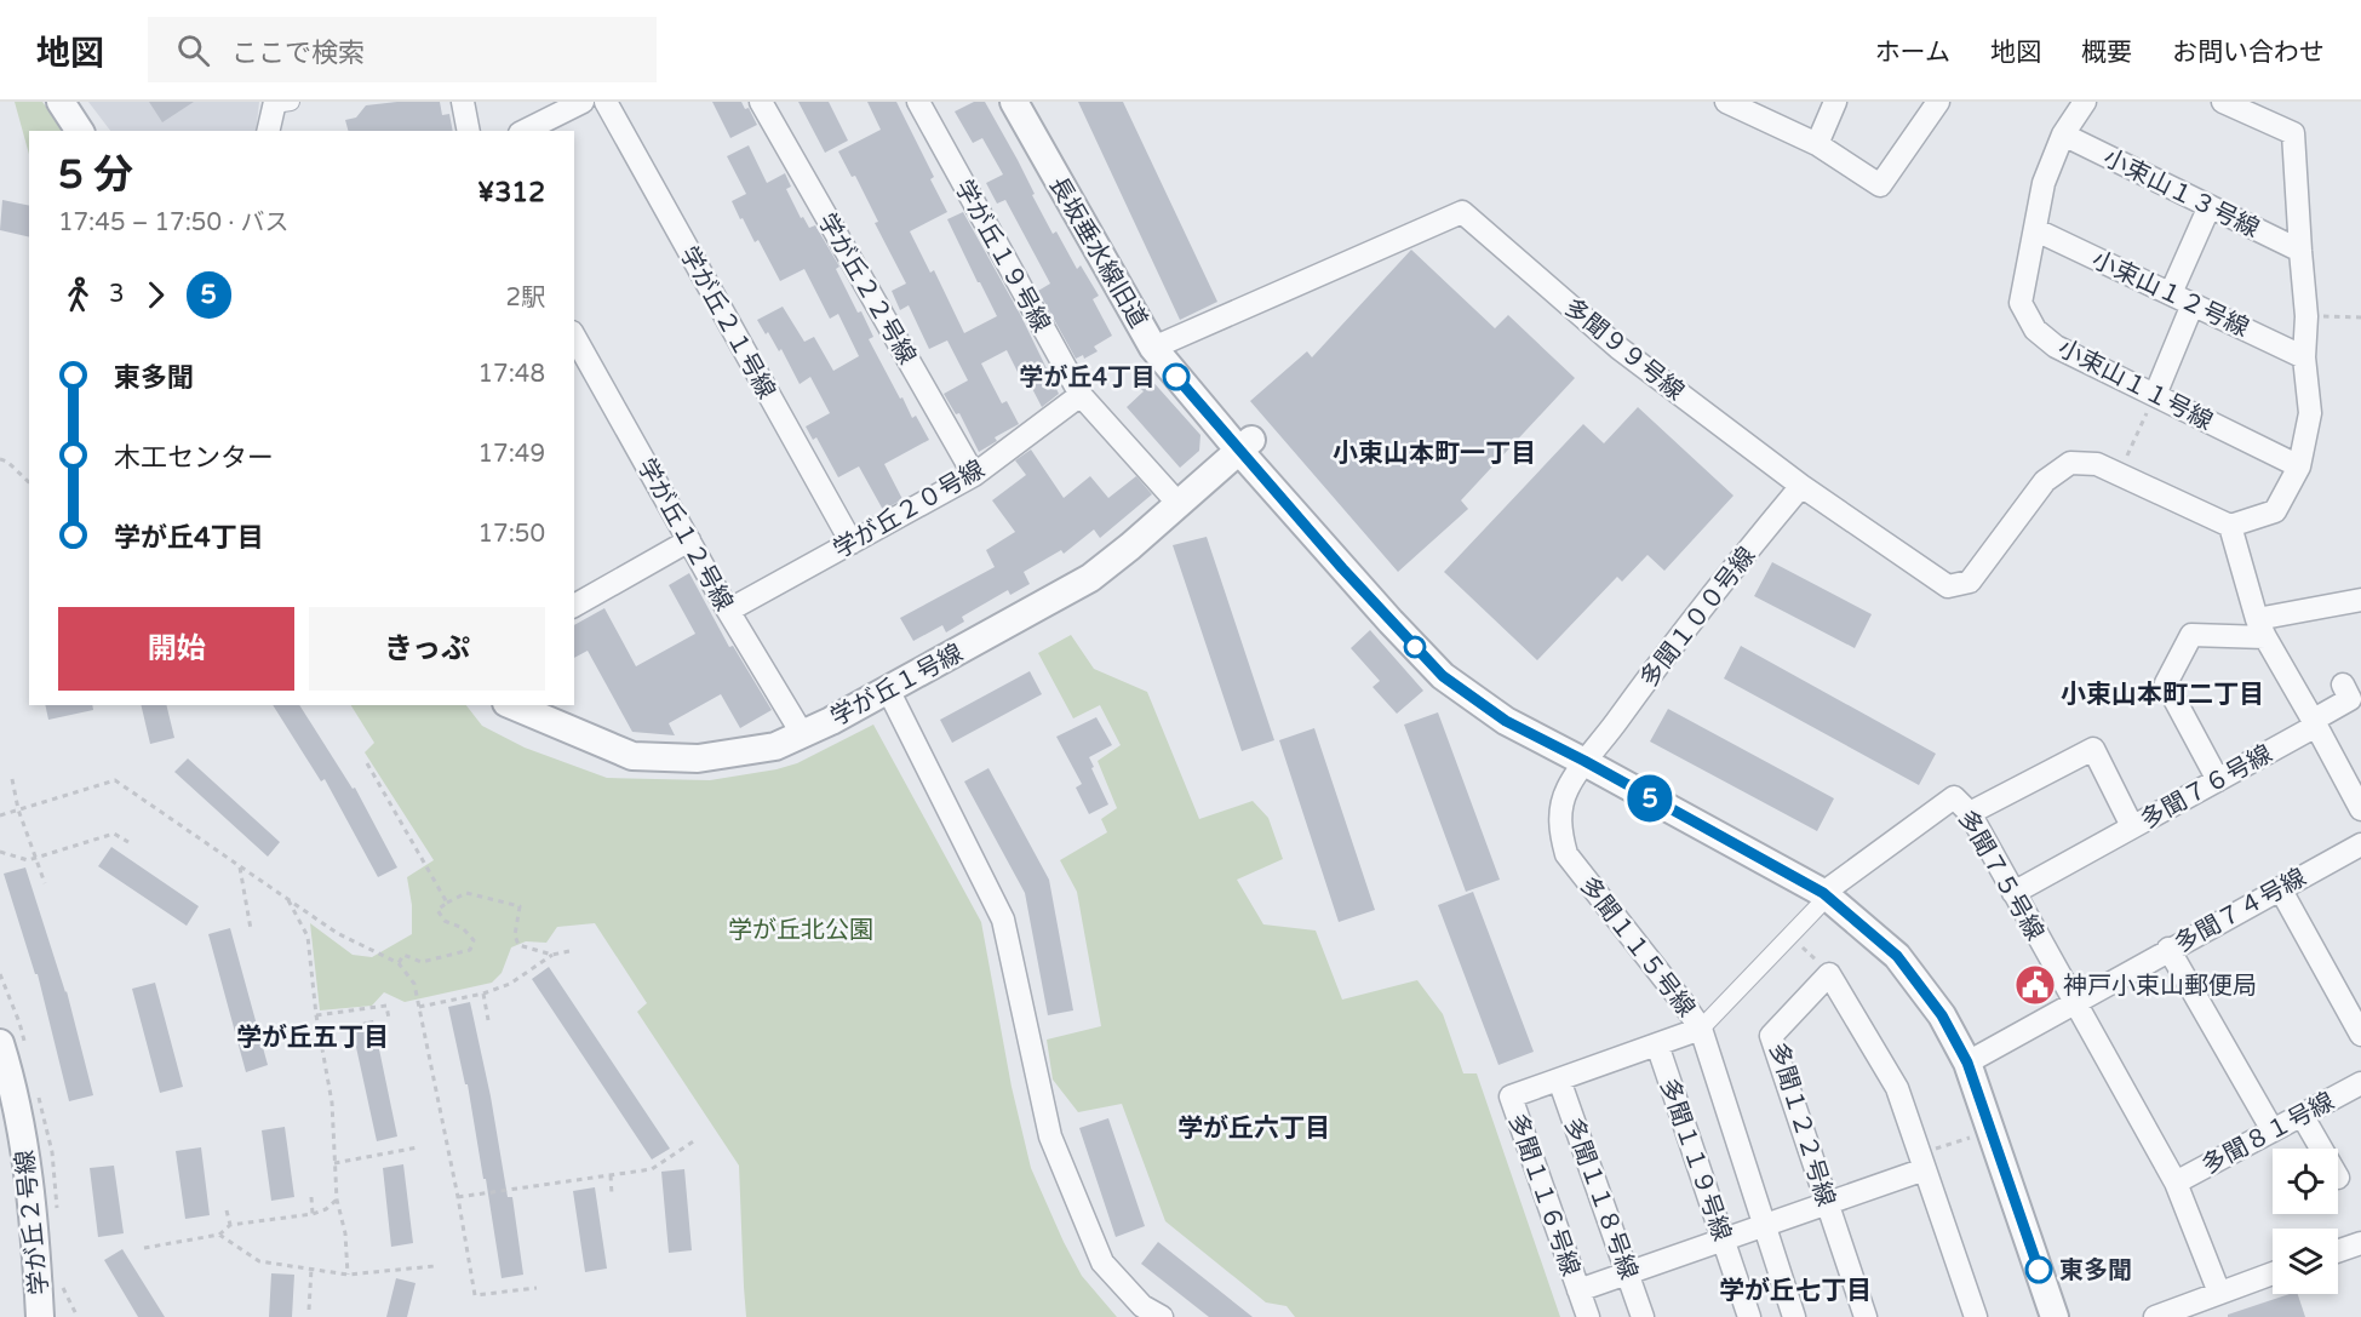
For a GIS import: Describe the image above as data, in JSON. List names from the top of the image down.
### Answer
{
  "streets": {
    "street": [
      "小束山１３号線",
      "長坂垂水線旧道",
      "学が丘１９号線",
      "学が丘２２号線",
      "小束山１２号線",
      "学が丘２１号線",
      "多聞９９号線",
      "小束山１１号線",
      "学が丘２０号線",
      "学が丘１２号線",
      "多聞１００号線",
      "学が丘１号線",
      "多聞７６号線",
      "多聞７５号線",
      "多聞７４号線",
      "多聞１１５号線",
      "多聞１２２号線",
      "多聞８１号線",
      "多聞１１９号線",
      "多聞１１６号線",
      "多聞１１８号線",
      "学が丘２号線"
    ]
  },
  "crossings": [
    ["小束山１３号線", "小束山１１号線"],
    ["長坂垂水線旧道", "多聞９９号線"],
    ["長坂垂水線旧道", "多聞１００号線"],
    ["長坂垂水線旧道", "学が丘１号線"],
    ["長坂垂水線旧道", "多聞７５号線"],
    ["長坂垂水線旧道", "多聞７４号線"],
    ["長坂垂水線旧道", "多聞１１５号線"],
    ["学が丘１９号線", "学が丘２０号線"],
    ["学が丘１９号線", "学が丘１号線"],
    ["学が丘２２号線", "学が丘２０号線"],
    ["小束山１２号線", "小束山１１号線"],
    ["学が丘２１号線", "学が丘２０号線"],
    ["多聞９９号線", "多聞１００号線"],
    ["学が丘２０号線", "学が丘１２号線"],
    ["学が丘１２号線", "学が丘１号線"],
    ["多聞１００号線", "多聞１１５号線"],
    ["多聞７６号線", "多聞７５号線"],
    ["多聞７５号線", "多聞７４号線"],
    ["多聞７５号線", "多聞８１号線"],
    ["多聞１１５号線", "多聞１１６号線"],
    ["多聞１１９号線", "多聞１１６号線"],
    ["多聞１１６号線", "多聞１１８号線"]
  ],
  "districts": [
    "小束山本町一丁目",
    "小束山本町二丁目",
    "学が丘五丁目",
    "学が丘六丁目",
    "学が丘七丁目"
  ],
  "parks": ["学が丘北公園"],
  "places": {
    "other": ["学が丘4丁目", "東多聞"],
    "public building": ["神戸小束山郵便局"]
  },
  "lines": ["bus line 5"],
  "page": {
    "header": "地図",
    "search": "ここで検索",
    "nav": [
      "ホーム",
      "地図",
      "概要",
      "お問い合わせ"
    ],
    "on_map": "5",
    "heading": ["5 分", "17:45 – 17:50 · バス", "¥312"],
    "legs": ["3", "5", "2駅"],
    "list": [
      {
        "name": "東多聞",
        "value": "17:48"
      },
      {
        "name": "木工センター",
        "value": "17:49"
      },
      {
        "name": "学が丘4丁目",
        "value": "17:50"
      }
    ],
    "buttons": ["開始", "きっぷ"]
  }
}
